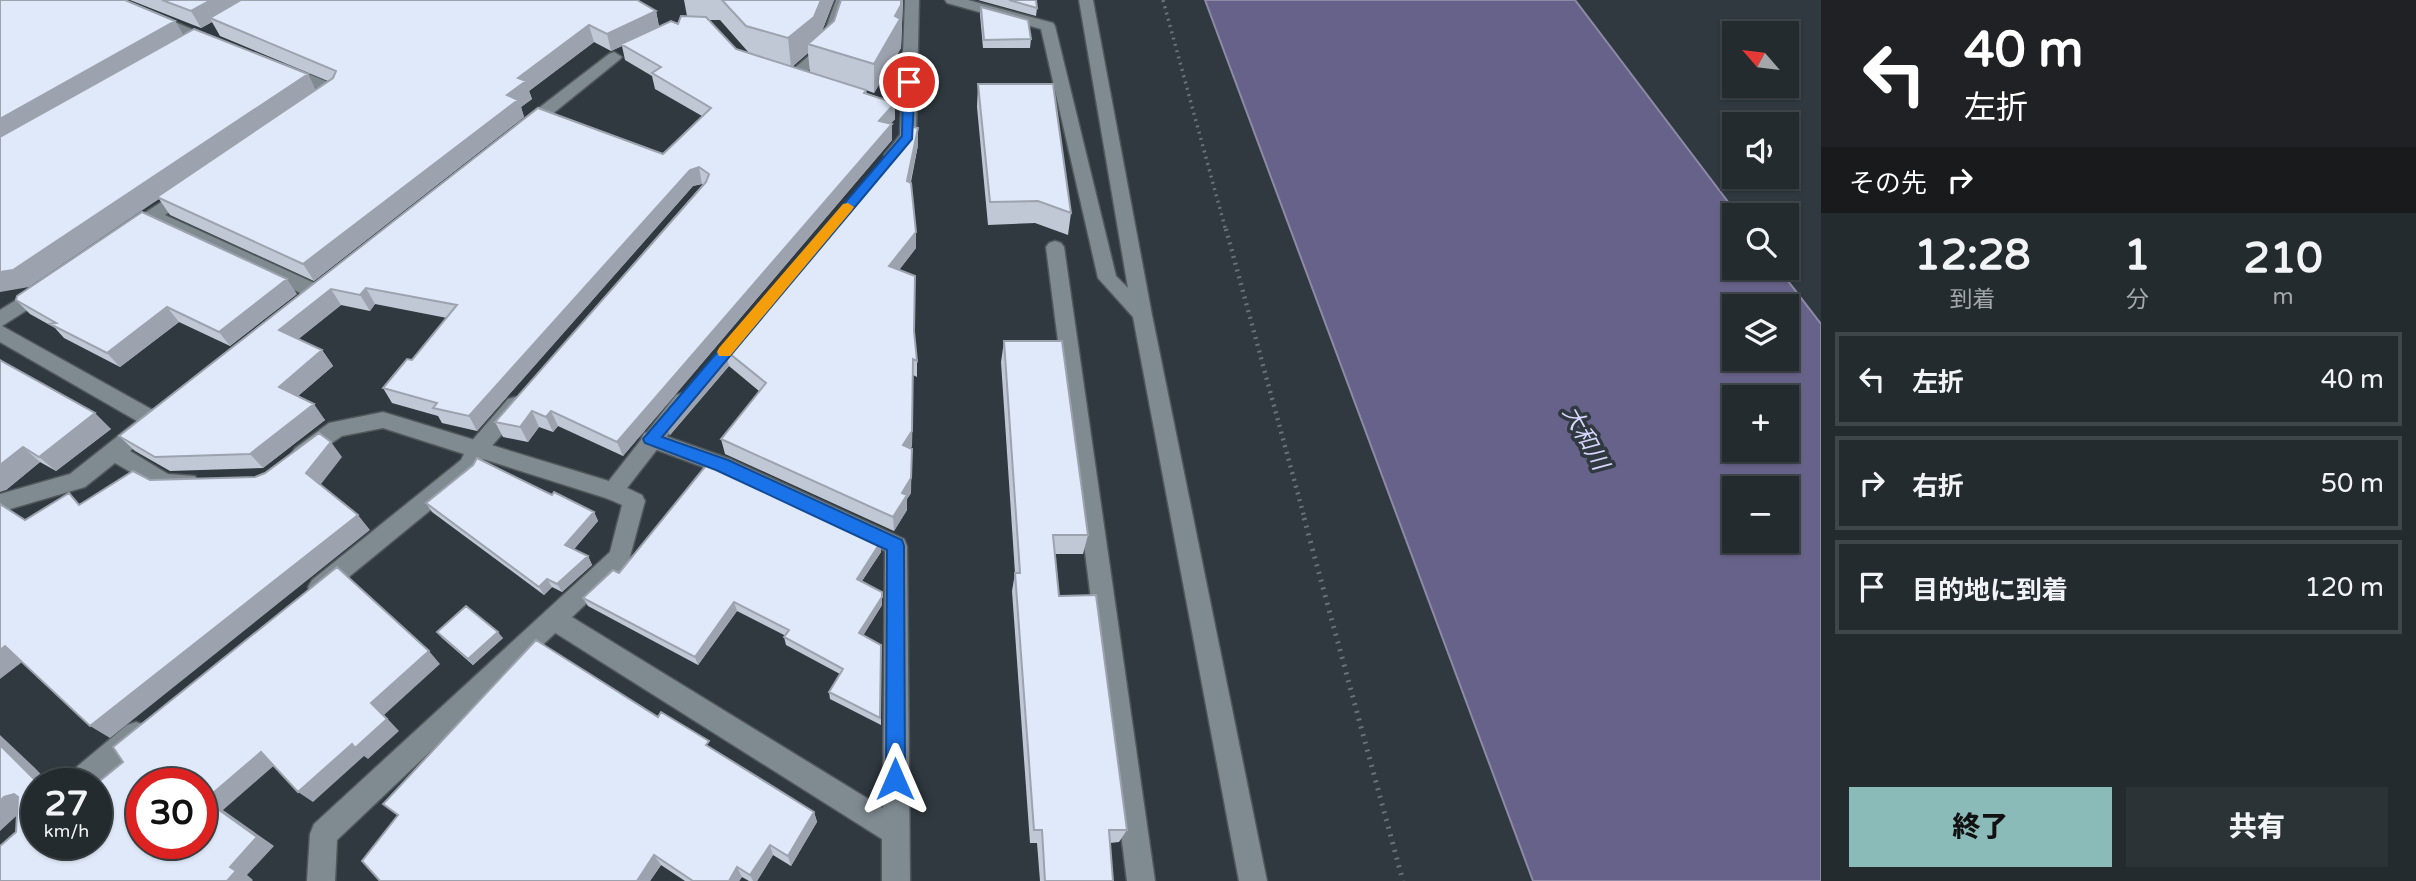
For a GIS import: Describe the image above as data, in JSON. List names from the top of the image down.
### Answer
{
  "water": ["大和川"],
  "north": "top left",
  "page": {
    "turn": ["40 m", "左折"],
    "map_buttons": ["+", "−"],
    "then": "その先",
    "eta": [
      "12:28",
      "到着",
      "1",
      "分",
      "210",
      "m"
    ],
    "list": [
      {
        "name": "左折",
        "value": "40 m"
      },
      {
        "name": "右折",
        "value": "50 m"
      },
      {
        "name": "目的地に到着",
        "value": "120 m"
      }
    ],
    "speed": "27 km/h",
    "limit": "30",
    "buttons": ["終了", "共有"]
  }
}
